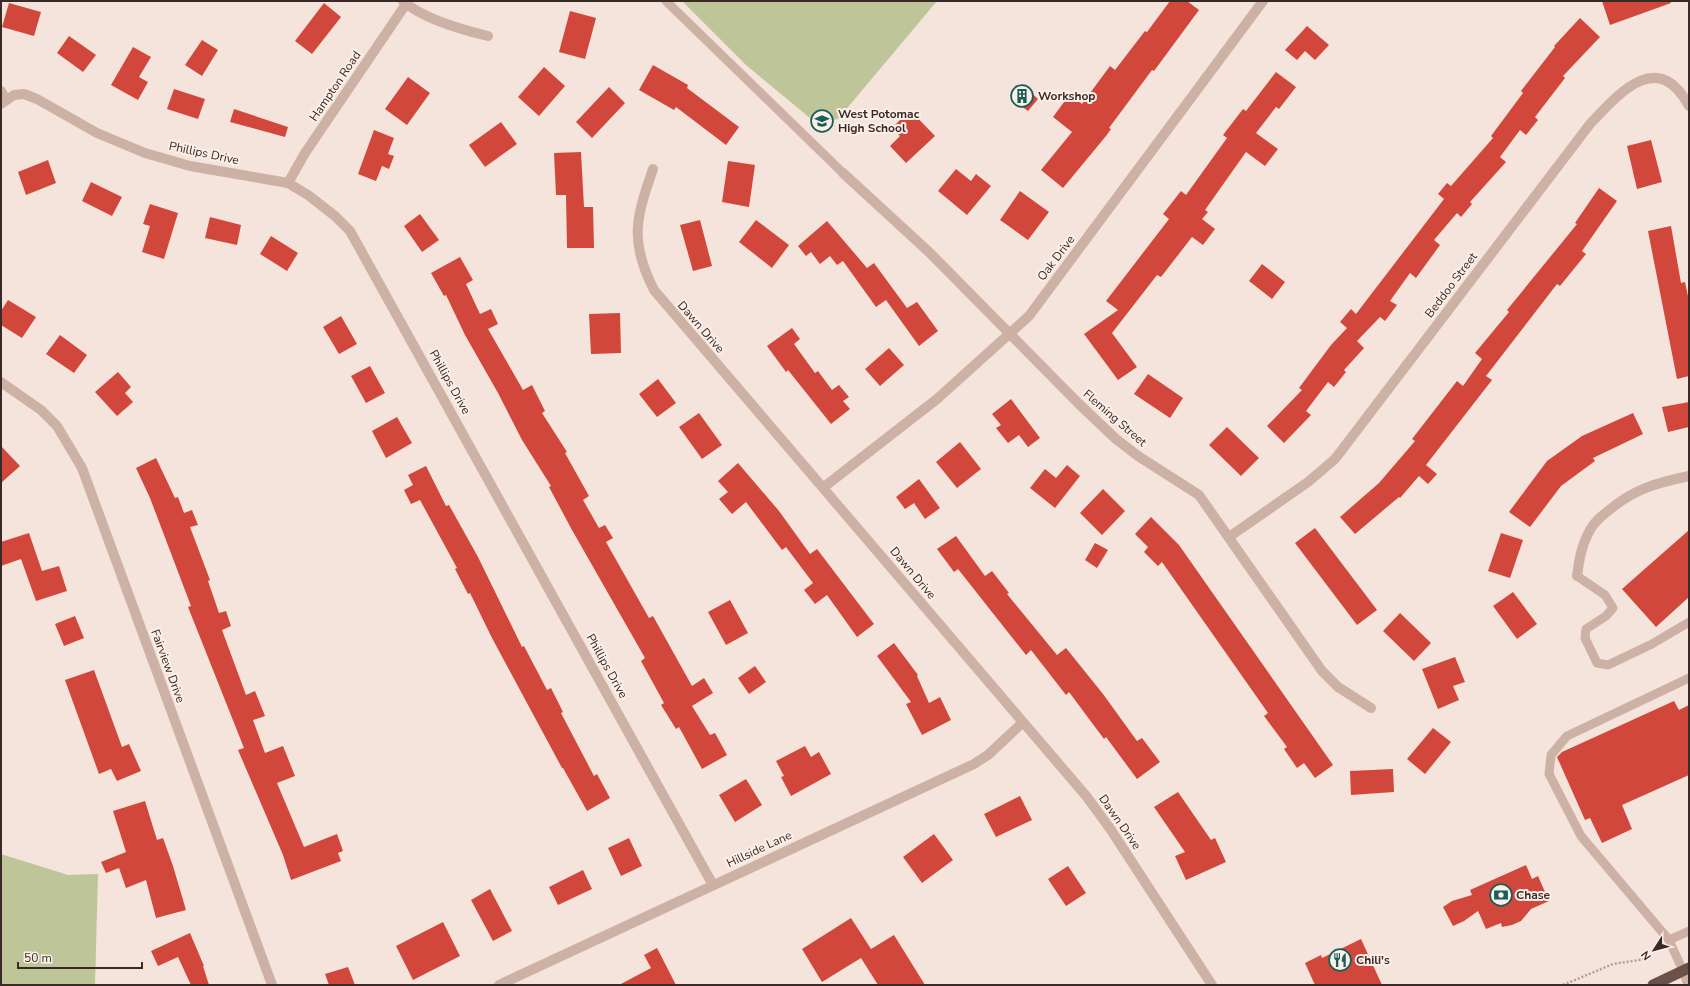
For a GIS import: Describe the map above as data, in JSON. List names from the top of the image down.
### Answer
{
  "streets": {
    "street": [
      "Hampton Road",
      "Phillips Drive",
      "Oak Drive",
      "Beddoo Street",
      "Dawn Drive",
      "Fleming Street",
      "Fairview Drive",
      "Hillside Lane"
    ]
  },
  "crossings": [
    ["Hampton Road", "Phillips Drive"],
    ["Phillips Drive", "Hillside Lane"],
    ["Oak Drive", "Dawn Drive"],
    ["Oak Drive", "Fleming Street"],
    ["Beddoo Street", "Fleming Street"],
    ["Dawn Drive", "Hillside Lane"]
  ],
  "places": {
    "building": ["Workshop"],
    "school or university": ["West Potomac High School"],
    "bank": ["Chase"],
    "restaurant": ["Chili's"]
  },
  "scale_bar": "50 m",
  "north": "bottom left"
}
